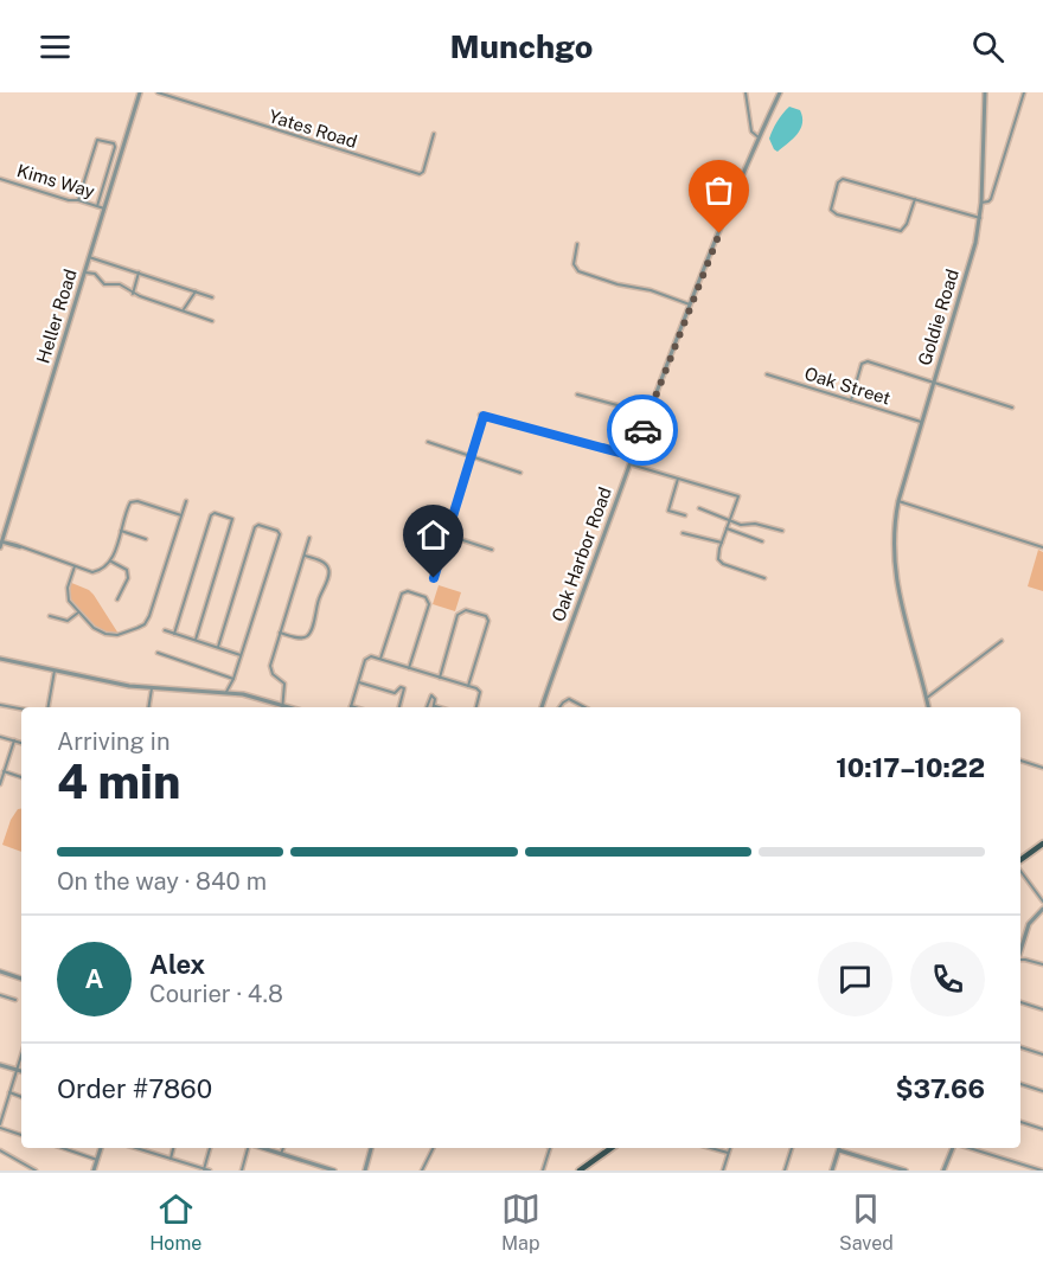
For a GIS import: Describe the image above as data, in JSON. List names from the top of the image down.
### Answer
{
  "streets": {
    "street": [
      "Yates Road",
      "Kims Way",
      "Heller Road",
      "Goldie Road",
      "Oak Street",
      "Oak Harbor Road"
    ]
  },
  "crossings": [
    ["Kims Way", "Heller Road"],
    ["Goldie Road", "Oak Street"]
  ],
  "page": {
    "header": "Munchgo",
    "heading": ["4 min", "Arriving in", "10:17–10:22"],
    "panel": [
      "Alex",
      "Courier · 4.8",
      "Order #7860",
      "$37.66"
    ],
    "bar": "On the way · 840 m",
    "round": "A",
    "tabs": ["Home", "Map", "Saved"]
  }
}
